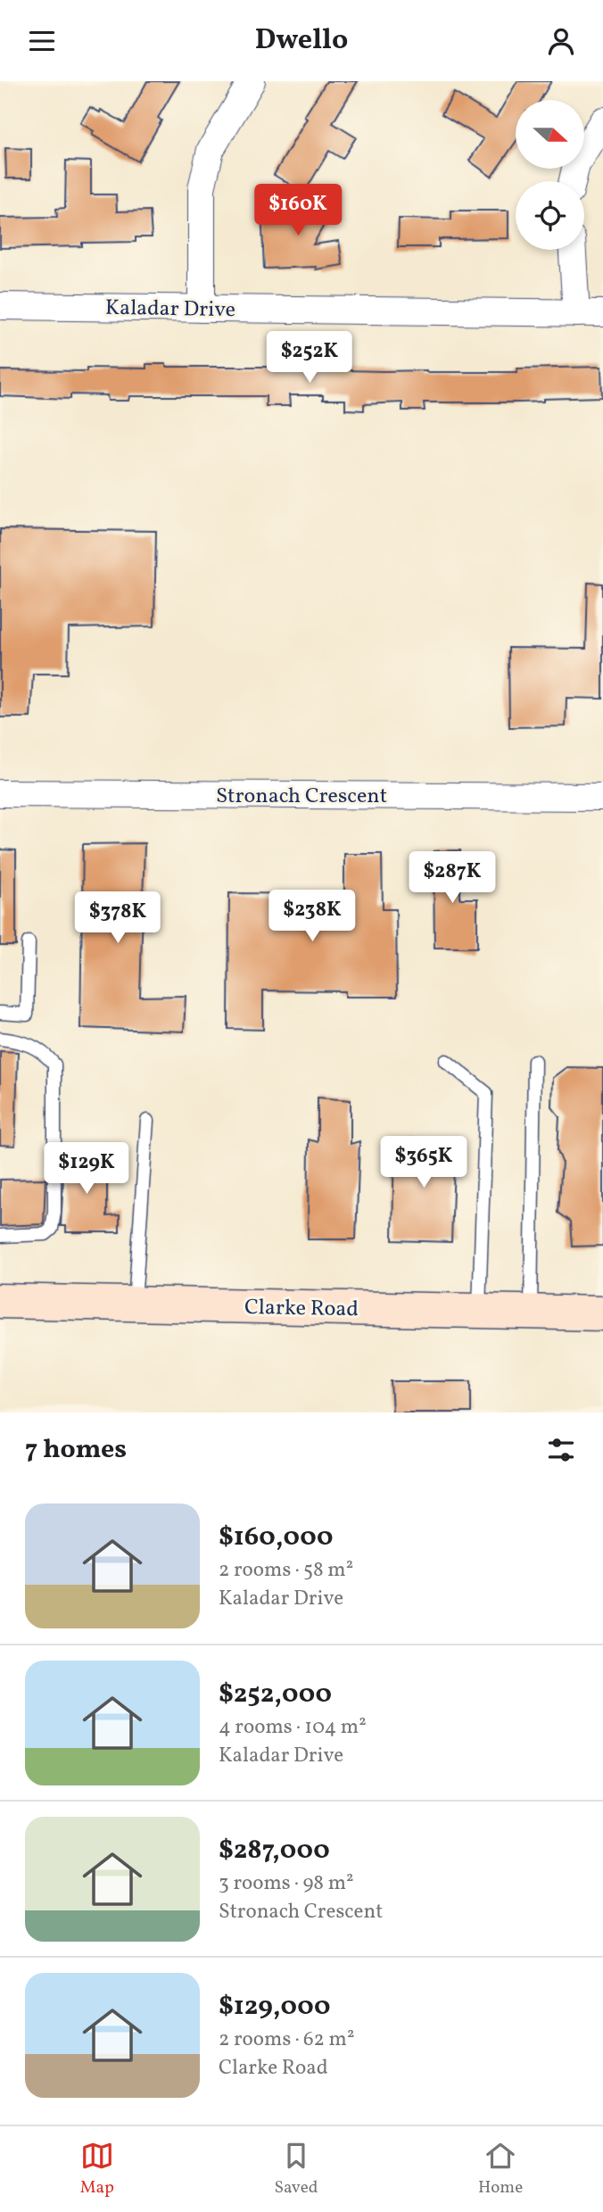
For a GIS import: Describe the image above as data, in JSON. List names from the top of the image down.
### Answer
{
  "streets": {
    "main road": ["Clarke Road"],
    "street": ["Kaladar Drive", "Stronach Crescent"]
  },
  "north": "right",
  "page": {
    "header": "Dwello",
    "price": [
      "$160K",
      "$252K",
      "$287K",
      "$238K",
      "$378K",
      "$365K",
      "$129K"
    ],
    "heading": "7 homes",
    "list": [
      {
        "name": "$160,000",
        "note": "2 rooms · 58 m² · Kaladar Drive"
      },
      {
        "name": "$252,000",
        "note": "4 rooms · 104 m² · Kaladar Drive"
      },
      {
        "name": "$287,000",
        "note": "3 rooms · 98 m² · Stronach Crescent"
      },
      {
        "name": "$129,000",
        "note": "2 rooms · 62 m² · Clarke Road"
      }
    ],
    "tabs": ["Map", "Saved", "Home"]
  }
}
